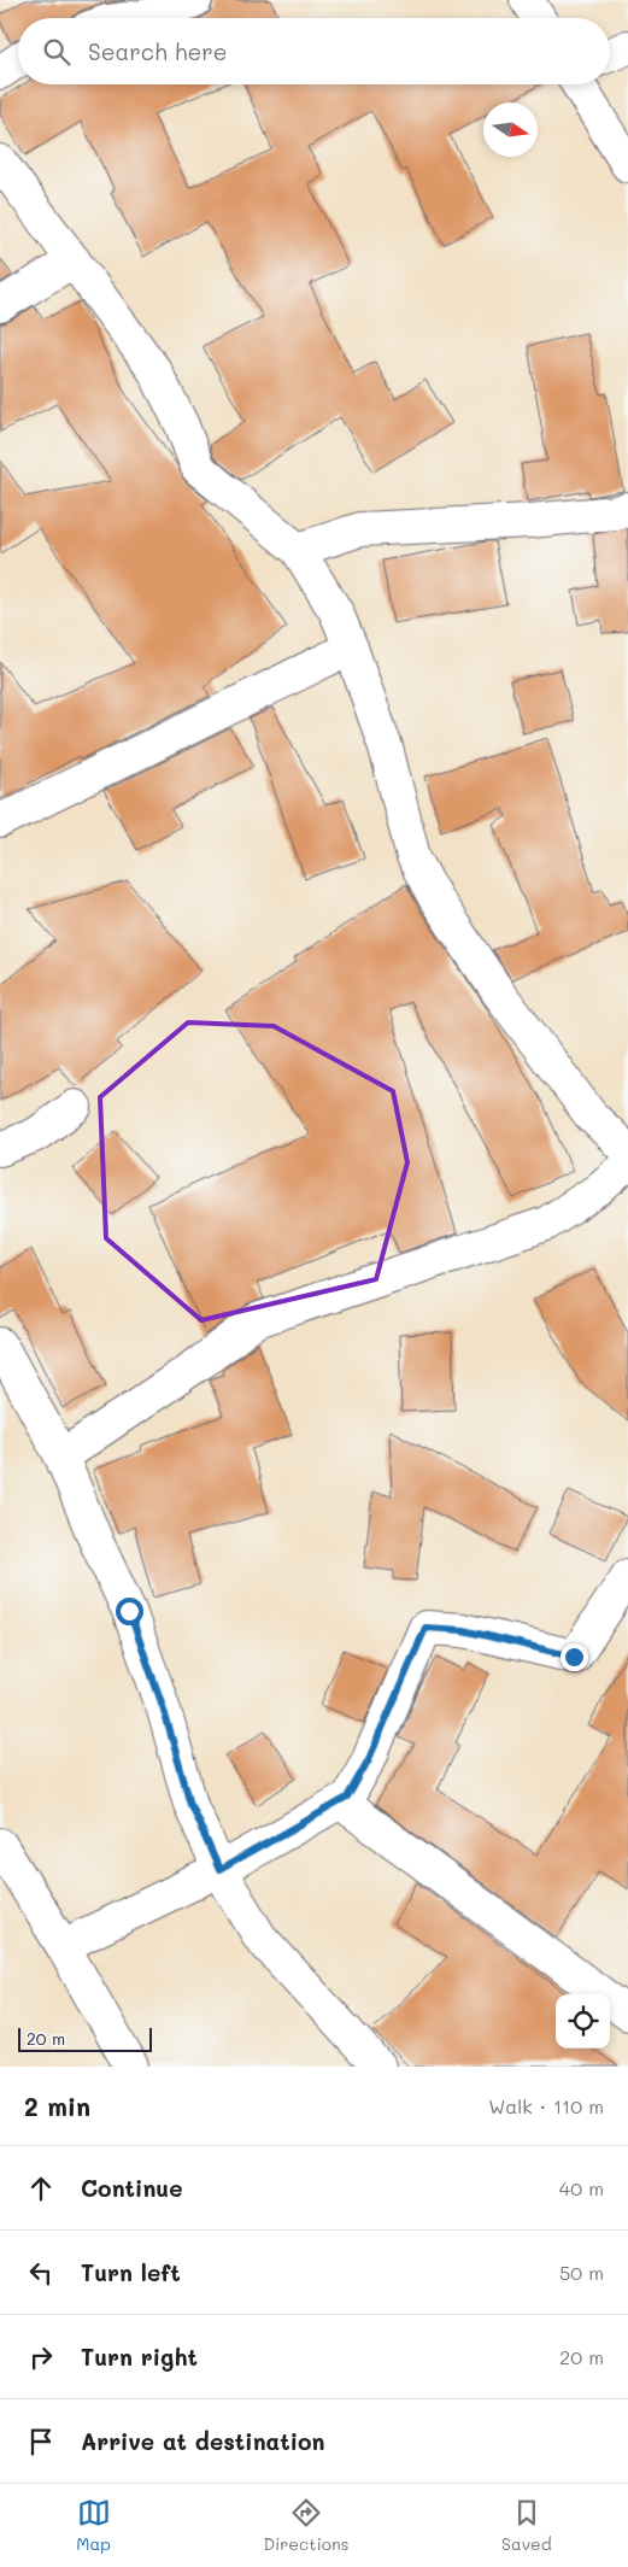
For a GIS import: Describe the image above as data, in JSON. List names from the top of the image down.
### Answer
{
  "scale_bar": "20 m",
  "north": "right",
  "page": {
    "search": "Search here",
    "scale": "20 m",
    "heading": ["2 min", "Walk · 110 m"],
    "list": [
      ["Continue", "40 m"],
      ["Turn left", "50 m"],
      ["Turn right", "20 m"],
      "Arrive at destination"
    ],
    "nav": ["Map", "Directions", "Saved"]
  }
}
